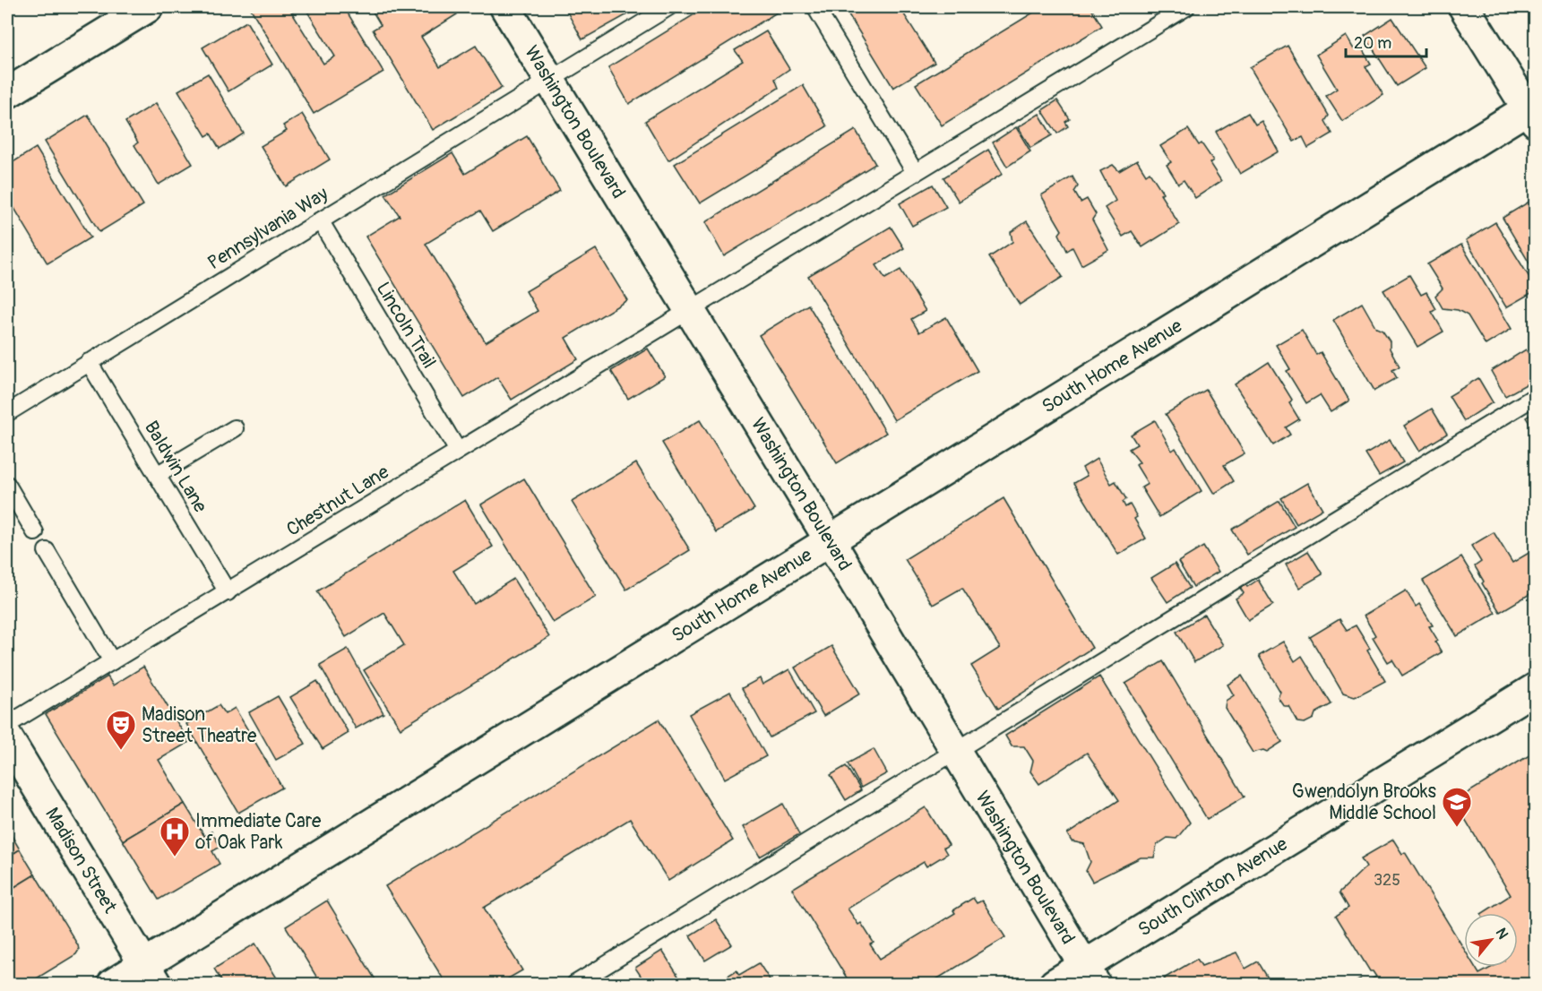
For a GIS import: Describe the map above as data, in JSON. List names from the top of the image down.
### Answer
{
  "streets": {
    "street": [
      "Washington Boulevard",
      "South Home Avenue",
      "Madison Street",
      "South Clinton Avenue"
    ],
    "lane": [
      "Pennsylvania Way",
      "Lincoln Trail",
      "Baldwin Lane",
      "Chestnut Lane"
    ]
  },
  "crossings": [
    ["Washington Boulevard", "Pennsylvania Way"],
    ["Washington Boulevard", "South Home Avenue"],
    ["Washington Boulevard", "Chestnut Lane"],
    ["Washington Boulevard", "South Clinton Avenue"],
    ["Pennsylvania Way", "Lincoln Trail"],
    ["Pennsylvania Way", "Baldwin Lane"],
    ["Lincoln Trail", "Chestnut Lane"],
    ["South Home Avenue", "Madison Street"],
    ["Baldwin Lane", "Chestnut Lane"]
  ],
  "places": {
    "theatre": ["Madison Street Theatre"],
    "school or university": ["Gwendolyn Brooks Middle School"],
    "hospital": ["Immediate Care of Oak Park"]
  },
  "house_numbers": ["325"],
  "scale_bar": "20 m",
  "north": "top right"
}
